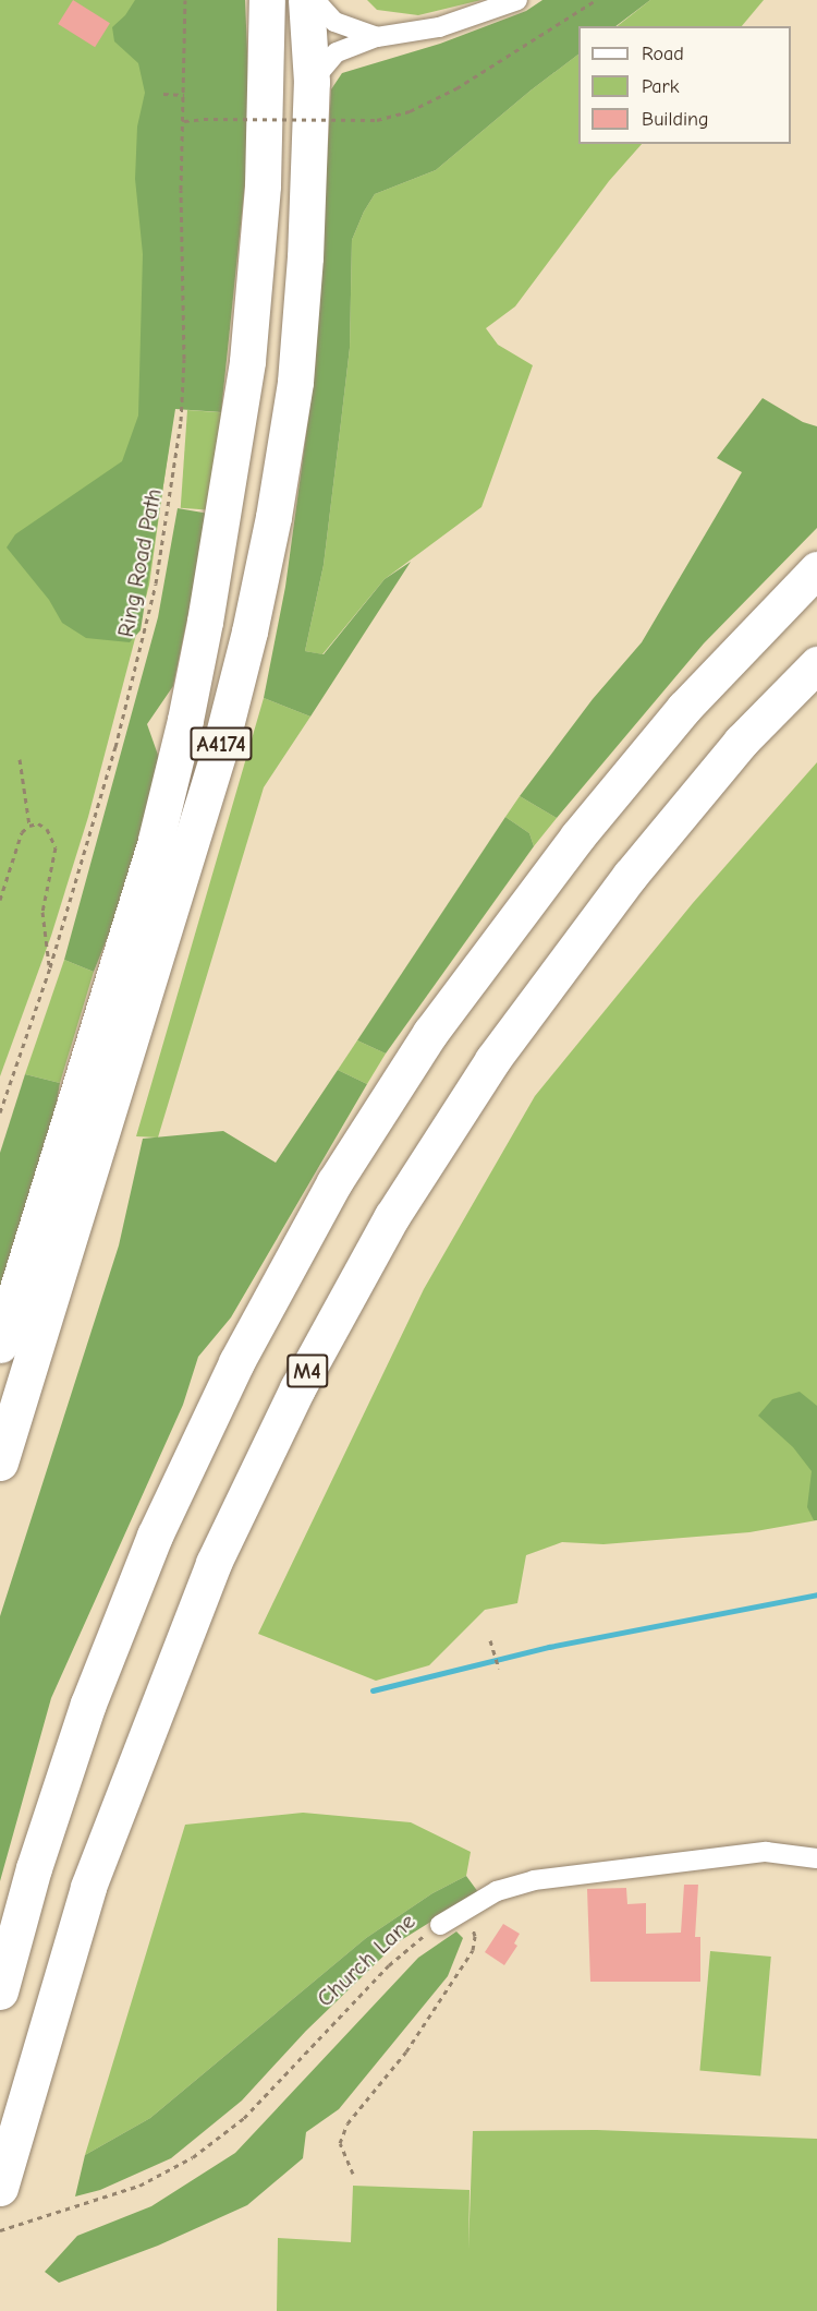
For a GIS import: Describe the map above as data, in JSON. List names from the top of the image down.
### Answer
{
  "streets": {
    "highway": ["A4174", "M4"],
    "street": ["Church Lane"],
    "path": ["Ring Road Path"]
  },
  "legend": ["Road", "Park", "Building"]
}
